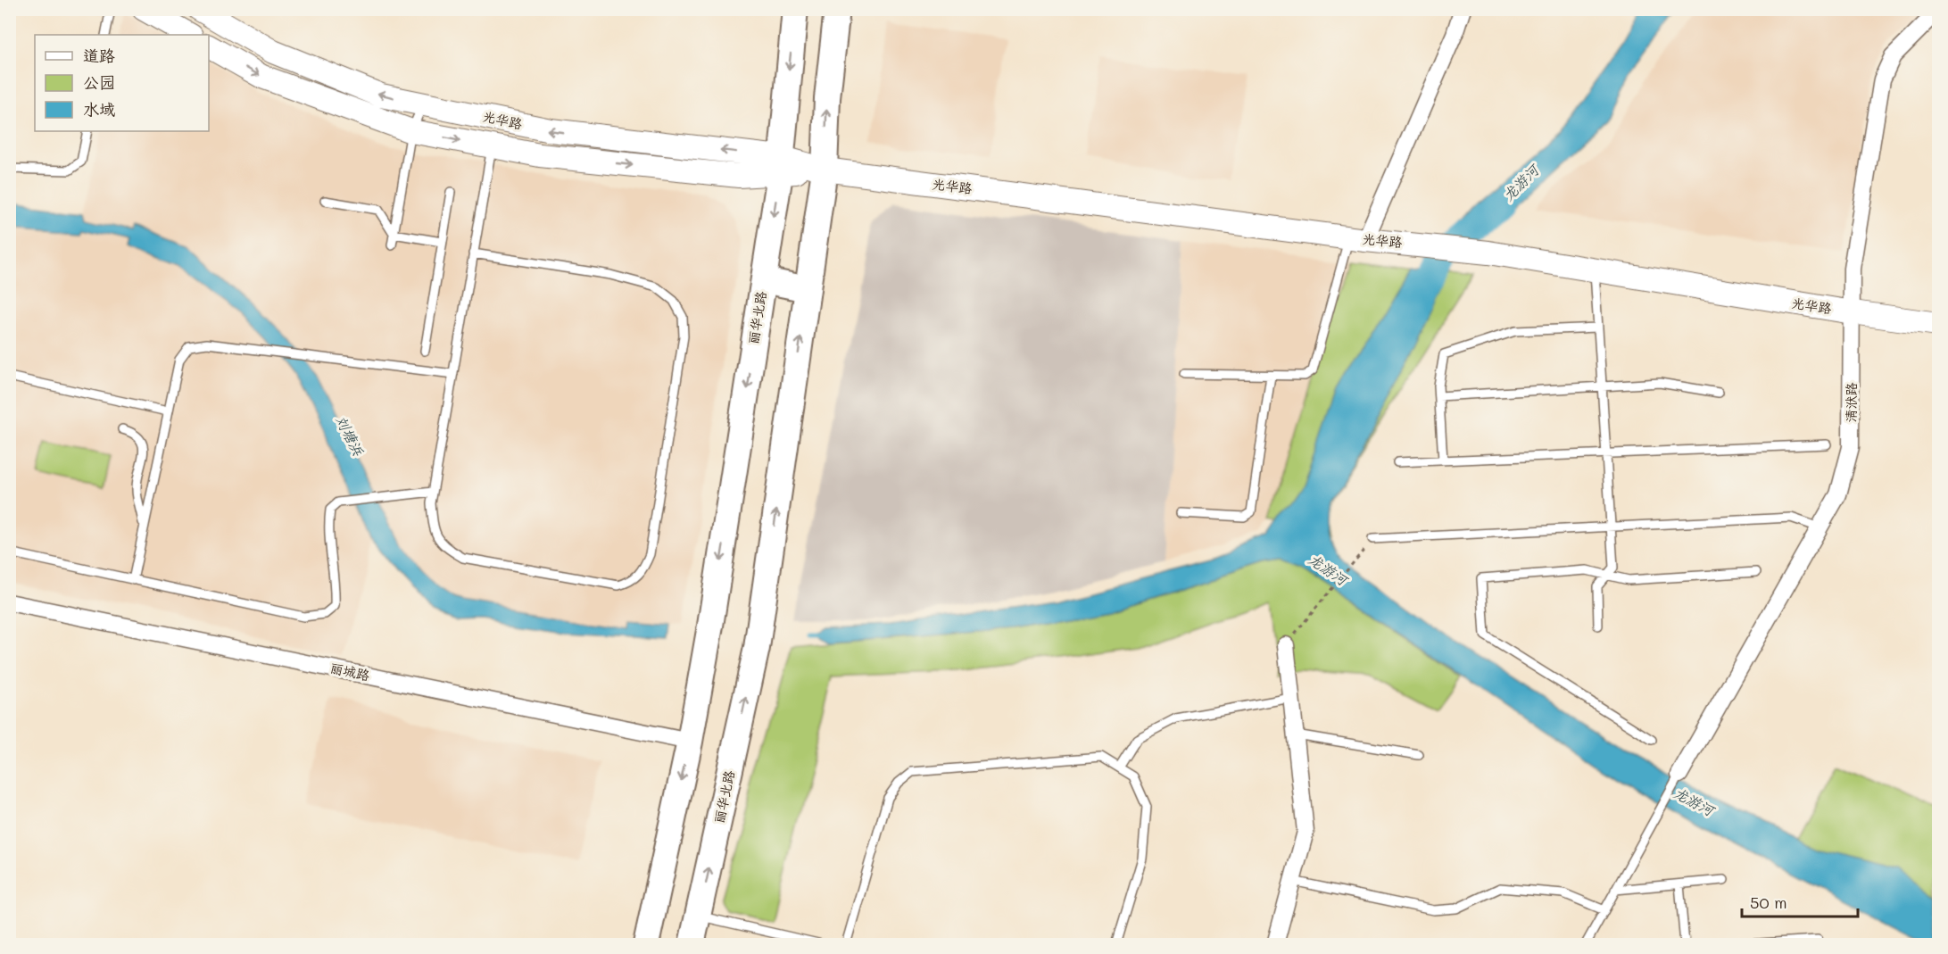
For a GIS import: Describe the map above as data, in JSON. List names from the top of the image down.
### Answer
{
  "streets": {
    "main road": ["光华路", "丽华北路"],
    "street": ["清洑路", "丽城路"]
  },
  "crossings": [
    ["光华路", "丽华北路"],
    ["光华路", "清洑路"],
    ["丽华北路", "丽城路"]
  ],
  "water": ["龙游河", "刘塘浜"],
  "legend": ["道路", "公园", "水域"],
  "scale_bar": "50 m"
}
